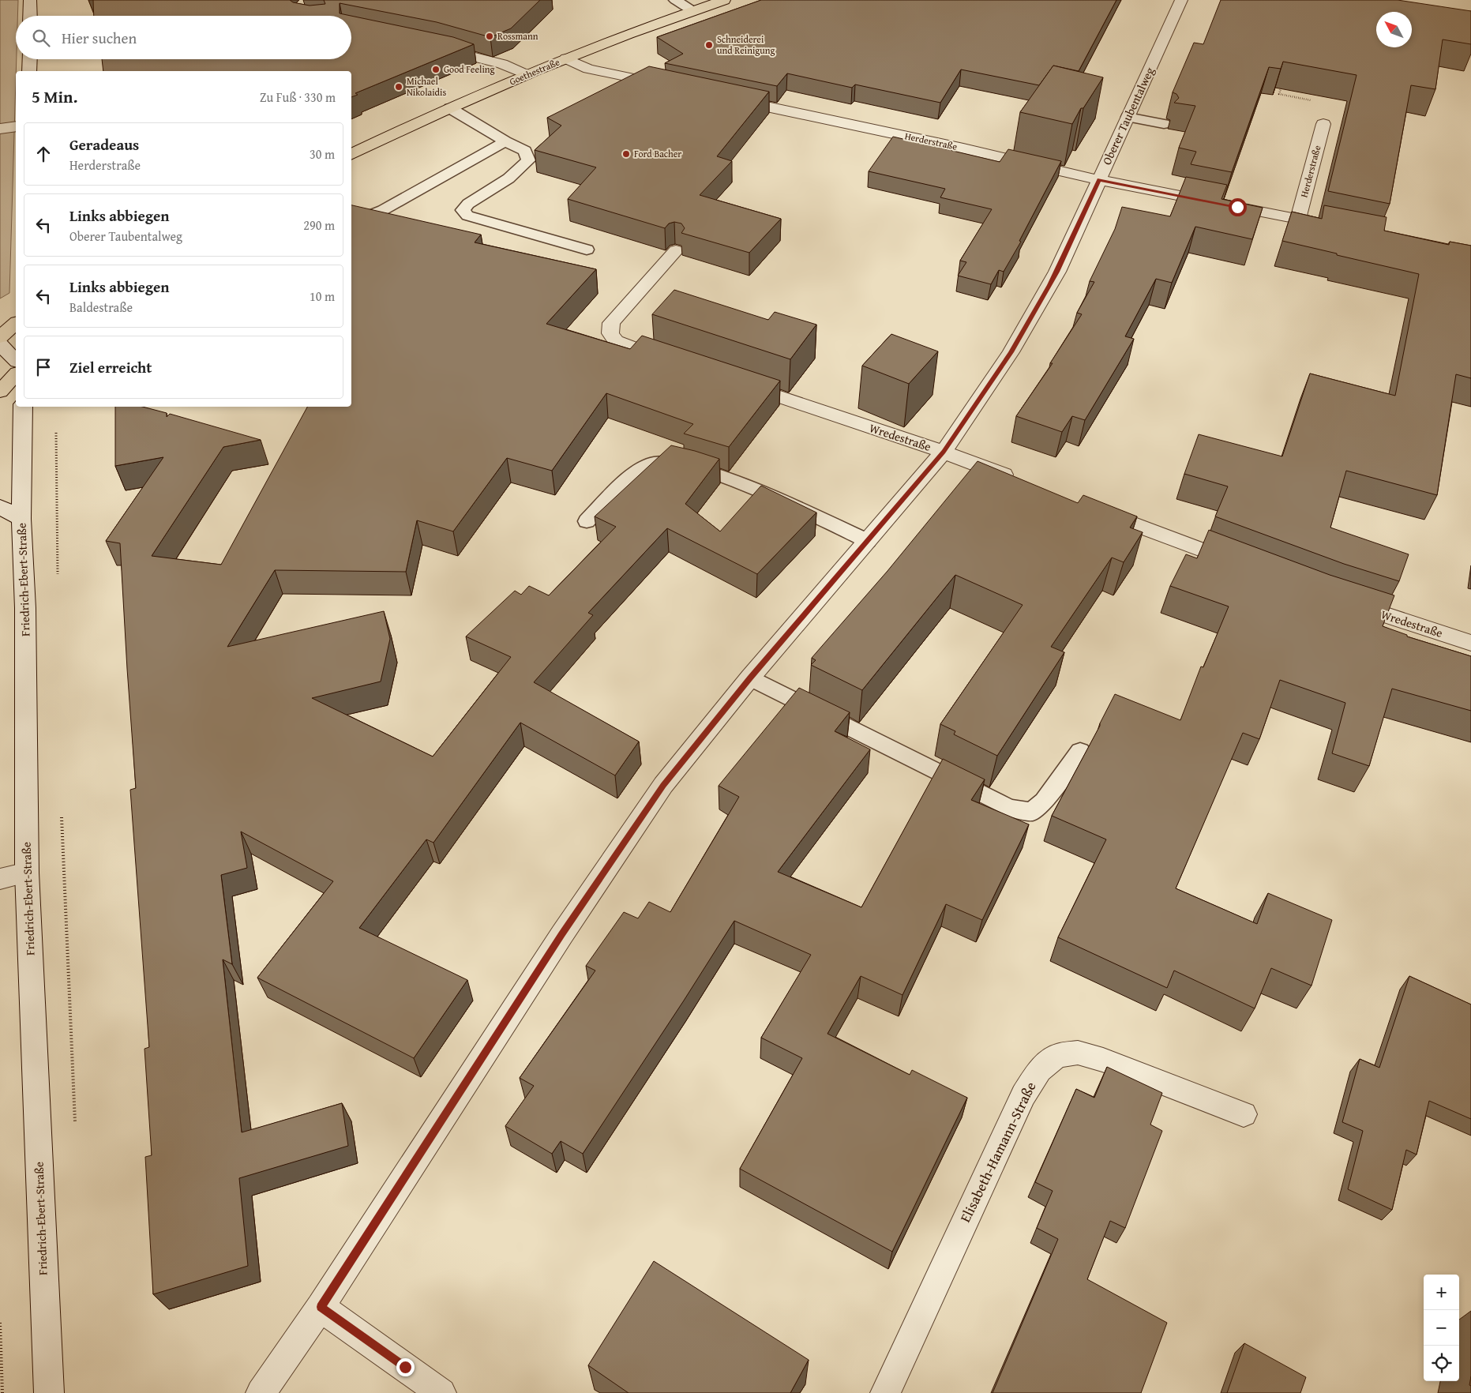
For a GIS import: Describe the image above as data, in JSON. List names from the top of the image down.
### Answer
{
  "streets": {
    "main road": ["Goethestraße"],
    "street": [
      "Oberer Taubentalweg",
      "Herderstraße",
      "Wredestraße",
      "Friedrich-Ebert-Straße",
      "Elisabeth-Hamann-Straße"
    ]
  },
  "crossings": [
    ["Oberer Taubentalweg", "Herderstraße"],
    ["Oberer Taubentalweg", "Wredestraße"]
  ],
  "places": [
    "Rossmann",
    "Schneiderei und Reinigung",
    "Good Feeling",
    "Michael Nikolaidis",
    "Ford Bacher"
  ],
  "north": "top left",
  "page": {
    "search": "Hier suchen",
    "heading": ["5 Min.", "Zu Fuß · 330 m"],
    "list": [
      ["Geradeaus", "Herderstraße", "30 m"],
      ["Links abbiegen", "Oberer Taubentalweg", "290 m"],
      ["Links abbiegen", "Baldestraße", "10 m"],
      "Ziel erreicht"
    ],
    "map_buttons": ["+", "−"]
  }
}
